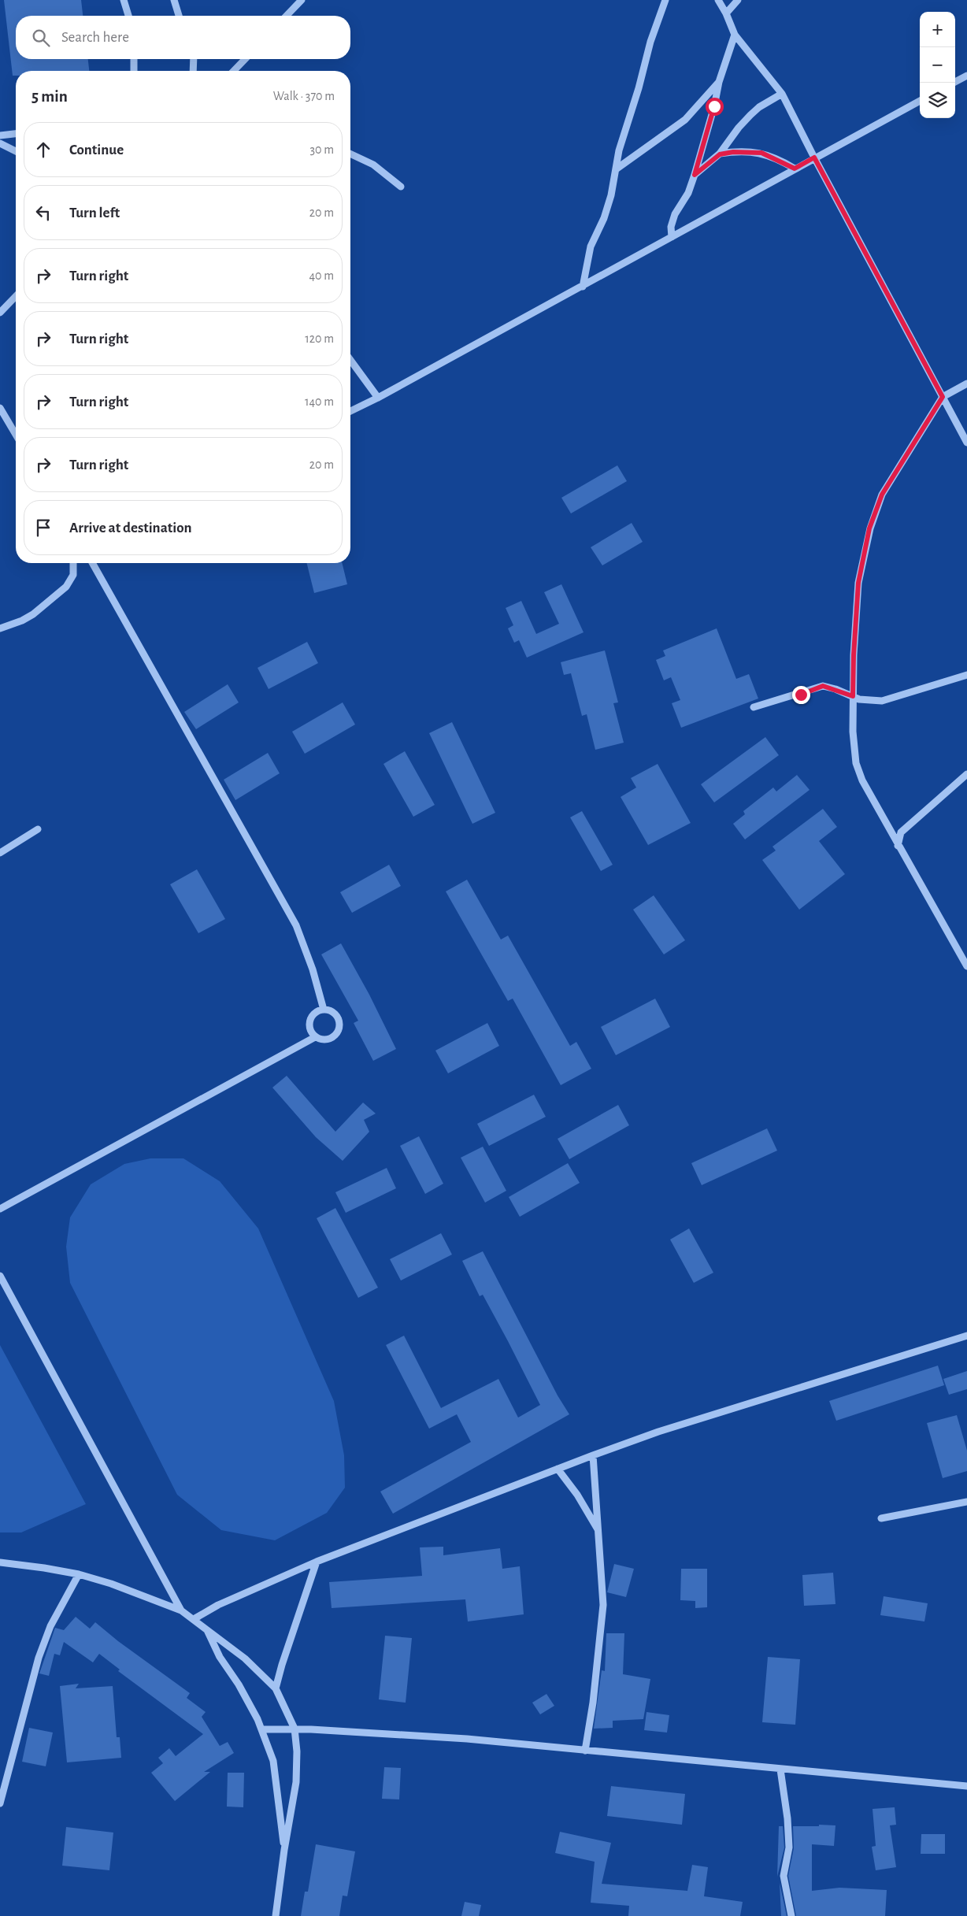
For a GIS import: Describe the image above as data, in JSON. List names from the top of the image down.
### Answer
{
  "page": {
    "map_buttons": ["+", "−"],
    "search": "Search here",
    "heading": ["5 min", "Walk · 370 m"],
    "list": [
      ["Continue", "30 m"],
      ["Turn left", "20 m"],
      ["Turn right", "40 m"],
      ["Turn right", "120 m"],
      ["Turn right", "140 m"],
      ["Turn right", "20 m"],
      "Arrive at destination"
    ]
  }
}
